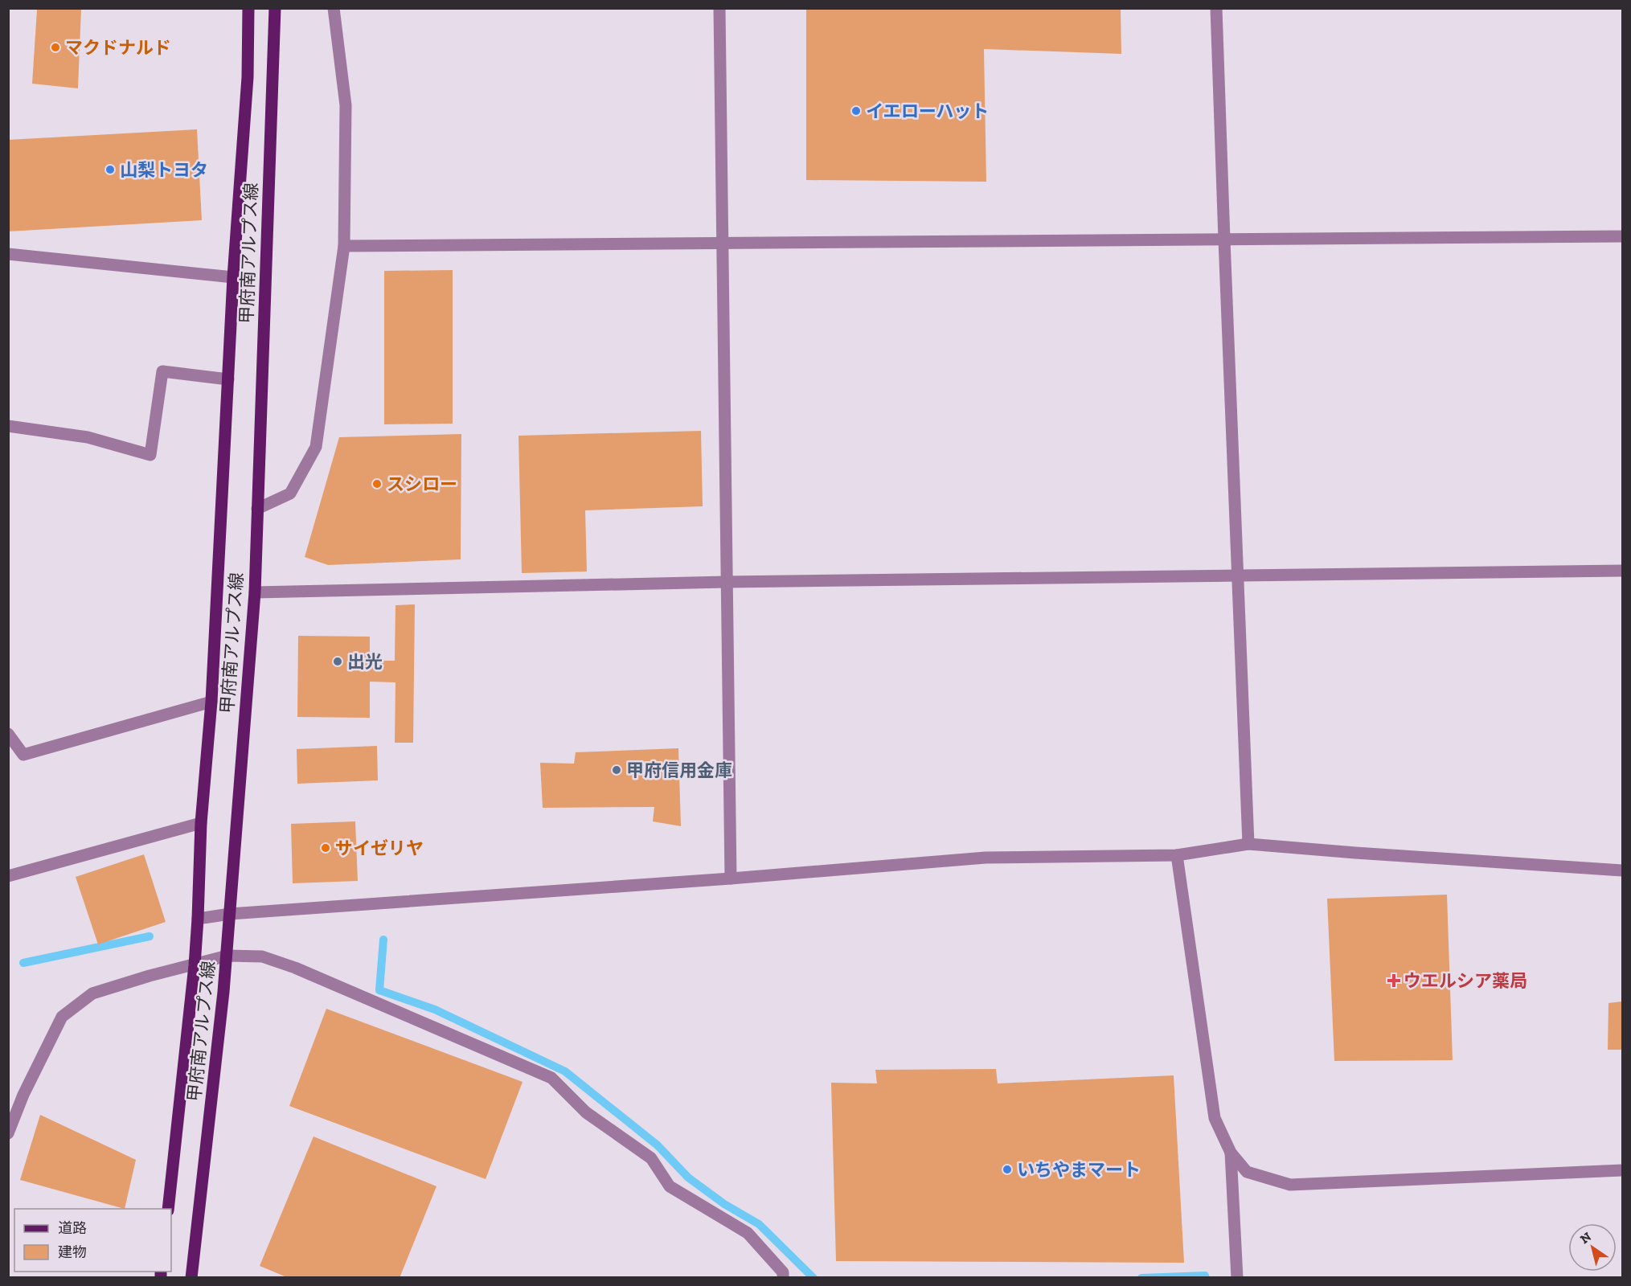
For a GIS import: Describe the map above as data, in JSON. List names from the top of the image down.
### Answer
{
  "streets": {
    "main road": ["甲府南アルプス線"]
  },
  "places": {
    "other": [
      "マクドナルド",
      "イエローハット",
      "山梨トヨタ",
      "スシロー",
      "出光",
      "甲府信用金庫",
      "サイゼリヤ",
      "いちやまマート"
    ],
    "health": ["ウエルシア薬局"]
  },
  "legend": ["道路", "建物"],
  "north": "top left"
}
